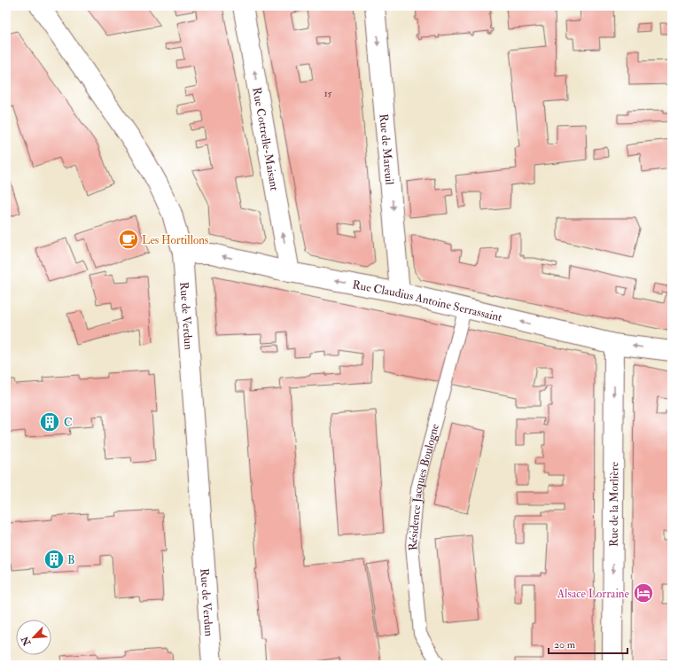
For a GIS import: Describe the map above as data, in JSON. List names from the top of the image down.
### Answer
{
  "streets": {
    "street": [
      "Rue Cottrelle-Maisant",
      "Rue de Mareuil",
      "Rue Claudius Antoine Serrassaint",
      "Rue de Verdun",
      "Rue de la Morlière"
    ],
    "lane": ["Résidence Jacques Boulogne"]
  },
  "crossings": [
    ["Rue Cottrelle-Maisant", "Rue Claudius Antoine Serrassaint"],
    ["Rue de Mareuil", "Rue Claudius Antoine Serrassaint"],
    ["Rue Claudius Antoine Serrassaint", "Rue de Verdun"],
    ["Rue Claudius Antoine Serrassaint", "Résidence Jacques Boulogne"],
    ["Rue Claudius Antoine Serrassaint", "Rue de la Morlière"]
  ],
  "one_way": [
    "Rue Cottrelle-Maisant",
    "Rue de Mareuil",
    "Rue Claudius Antoine Serrassaint",
    "Rue de la Morlière"
  ],
  "places": {
    "cafe": ["Les Hortillons"],
    "building": ["C", "B"],
    "hotel": ["Alsace Lorraine"]
  },
  "house_numbers": ["15"],
  "scale_bar": "20 m",
  "north": "bottom left"
}
